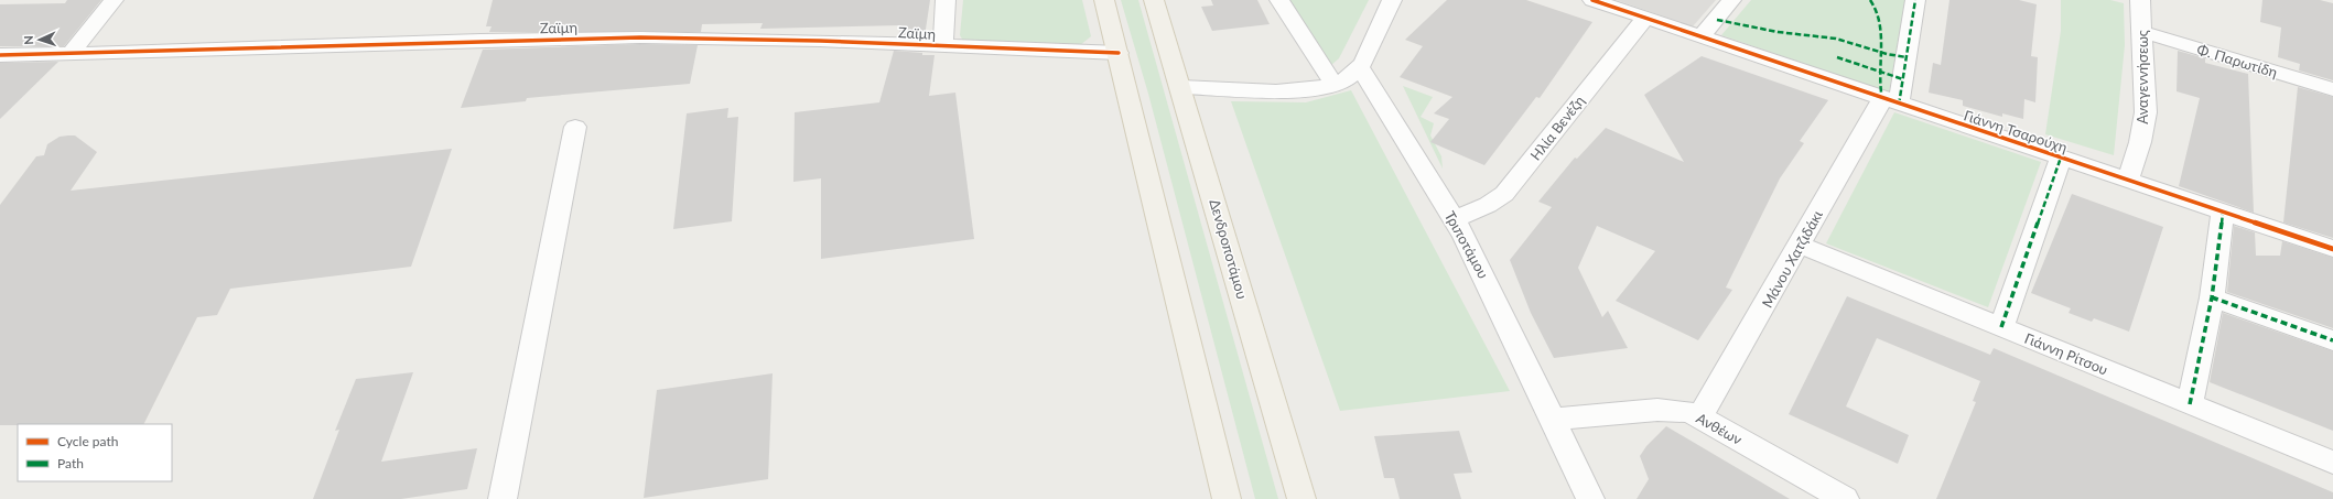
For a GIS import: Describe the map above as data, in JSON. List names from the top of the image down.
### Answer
{
  "streets": {
    "main road": ["Δενδροποτάμου"],
    "street": [
      "Ζαϊμη",
      "Φ. Παρωτίδη",
      "Αναγεννήσεως",
      "Ηλία Βενέζη",
      "Γιάννη Τσαρούχη",
      "Τριποτάμου",
      "Μάνου Χατζιδάκι",
      "Γιάννη Ρίτσου",
      "Ανθέων"
    ]
  },
  "crossings": [
    ["Φ. Παρωτίδη", "Αναγεννήσεως"],
    ["Αναγεννήσεως", "Γιάννη Τσαρούχη"],
    ["Ηλία Βενέζη", "Γιάννη Τσαρούχη"],
    ["Ηλία Βενέζη", "Τριποτάμου"],
    ["Γιάννη Τσαρούχη", "Μάνου Χατζιδάκι"],
    ["Τριποτάμου", "Ανθέων"],
    ["Μάνου Χατζιδάκι", "Γιάννη Ρίτσου"],
    ["Μάνου Χατζιδάκι", "Ανθέων"]
  ],
  "legend": ["Cycle path", "Path"],
  "north": "left"
}
